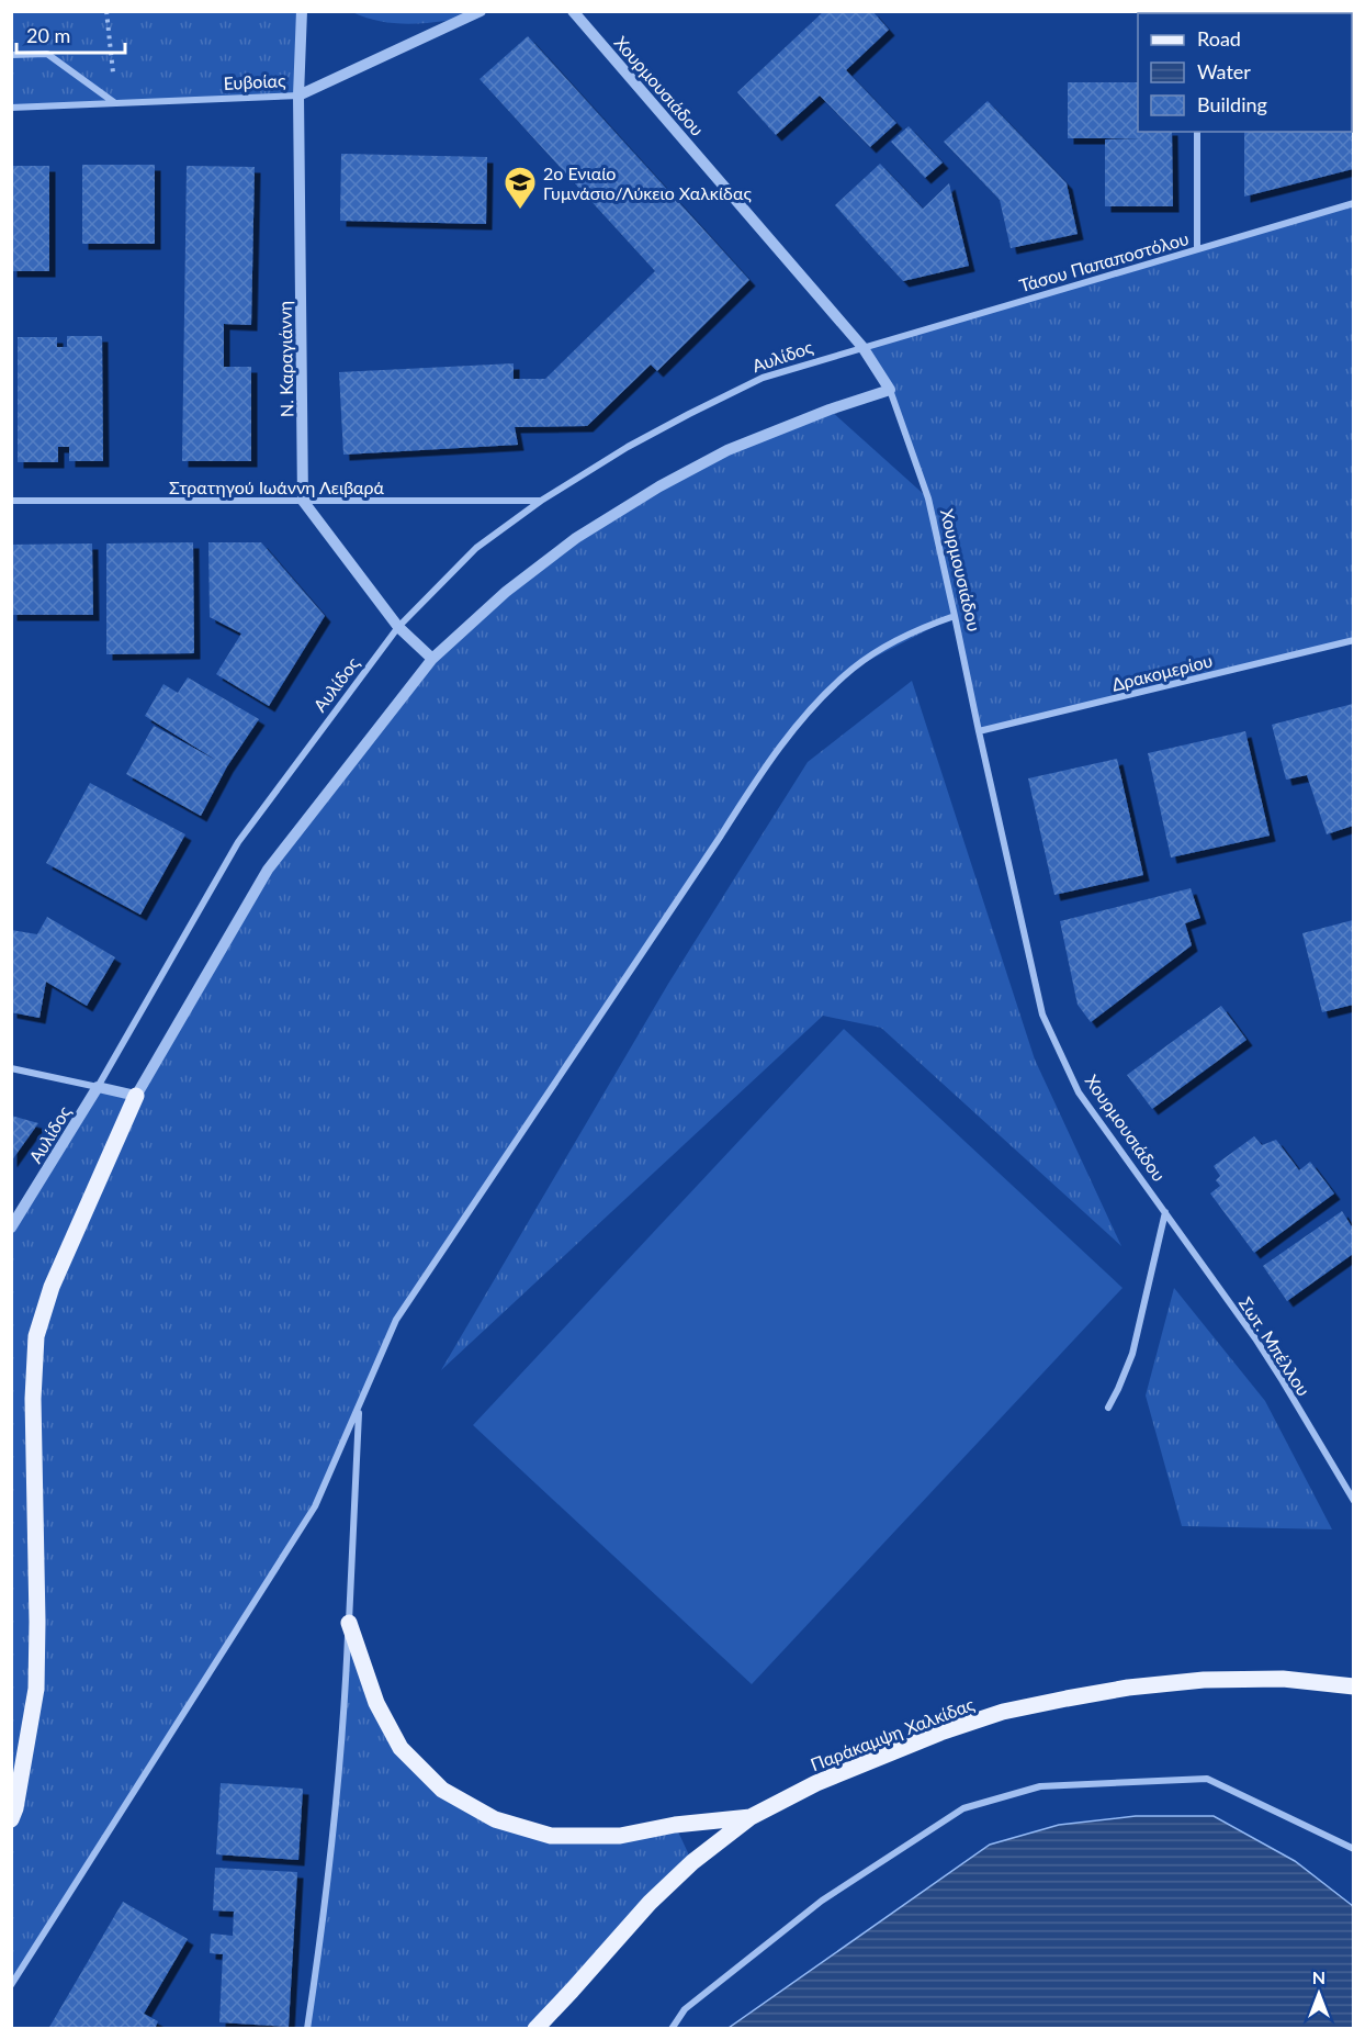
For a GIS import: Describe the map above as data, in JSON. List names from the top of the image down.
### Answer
{
  "streets": {
    "main road": ["Παράκαμψη Χαλκίδας"],
    "street": [
      "Ευβοίας",
      "Χουρμουσιάδου",
      "Τάσου Παπαποστόλου",
      "Αυλίδος",
      "Ν. Καραγιάννη",
      "Στρατηγού Ιωάννη Λειβαρά",
      "Δρακομερίου",
      "Σωτ. Μπέλλου"
    ]
  },
  "crossings": [
    ["Ευβοίας", "Ν. Καραγιάννη"],
    ["Χουρμουσιάδου", "Τάσου Παπαποστόλου"],
    ["Χουρμουσιάδου", "Αυλίδος"],
    ["Χουρμουσιάδου", "Δρακομερίου"],
    ["Χουρμουσιάδου", "Σωτ. Μπέλλου"],
    ["Τάσου Παπαποστόλου", "Αυλίδος"],
    ["Αυλίδος", "Στρατηγού Ιωάννη Λειβαρά"],
    ["Ν. Καραγιάννη", "Στρατηγού Ιωάννη Λειβαρά"]
  ],
  "places": {
    "school or university": ["2ο Ενιαίο Γυμνάσιο/Λύκειο Χαλκίδας"]
  },
  "legend": ["Road", "Water", "Building"],
  "scale_bar": "20 m",
  "north": "top"
}
